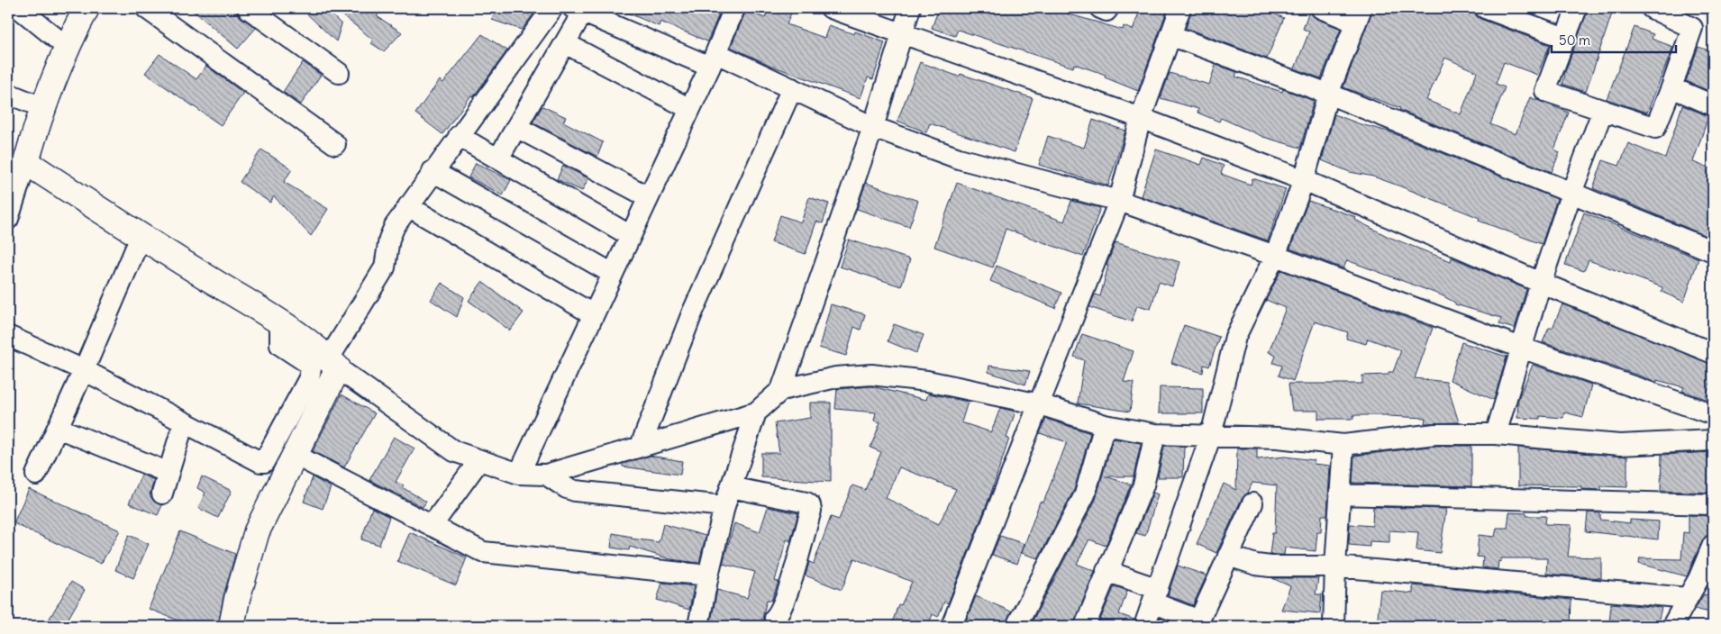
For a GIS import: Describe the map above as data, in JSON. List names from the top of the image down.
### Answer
{
  "scale_bar": "50 m"
}
